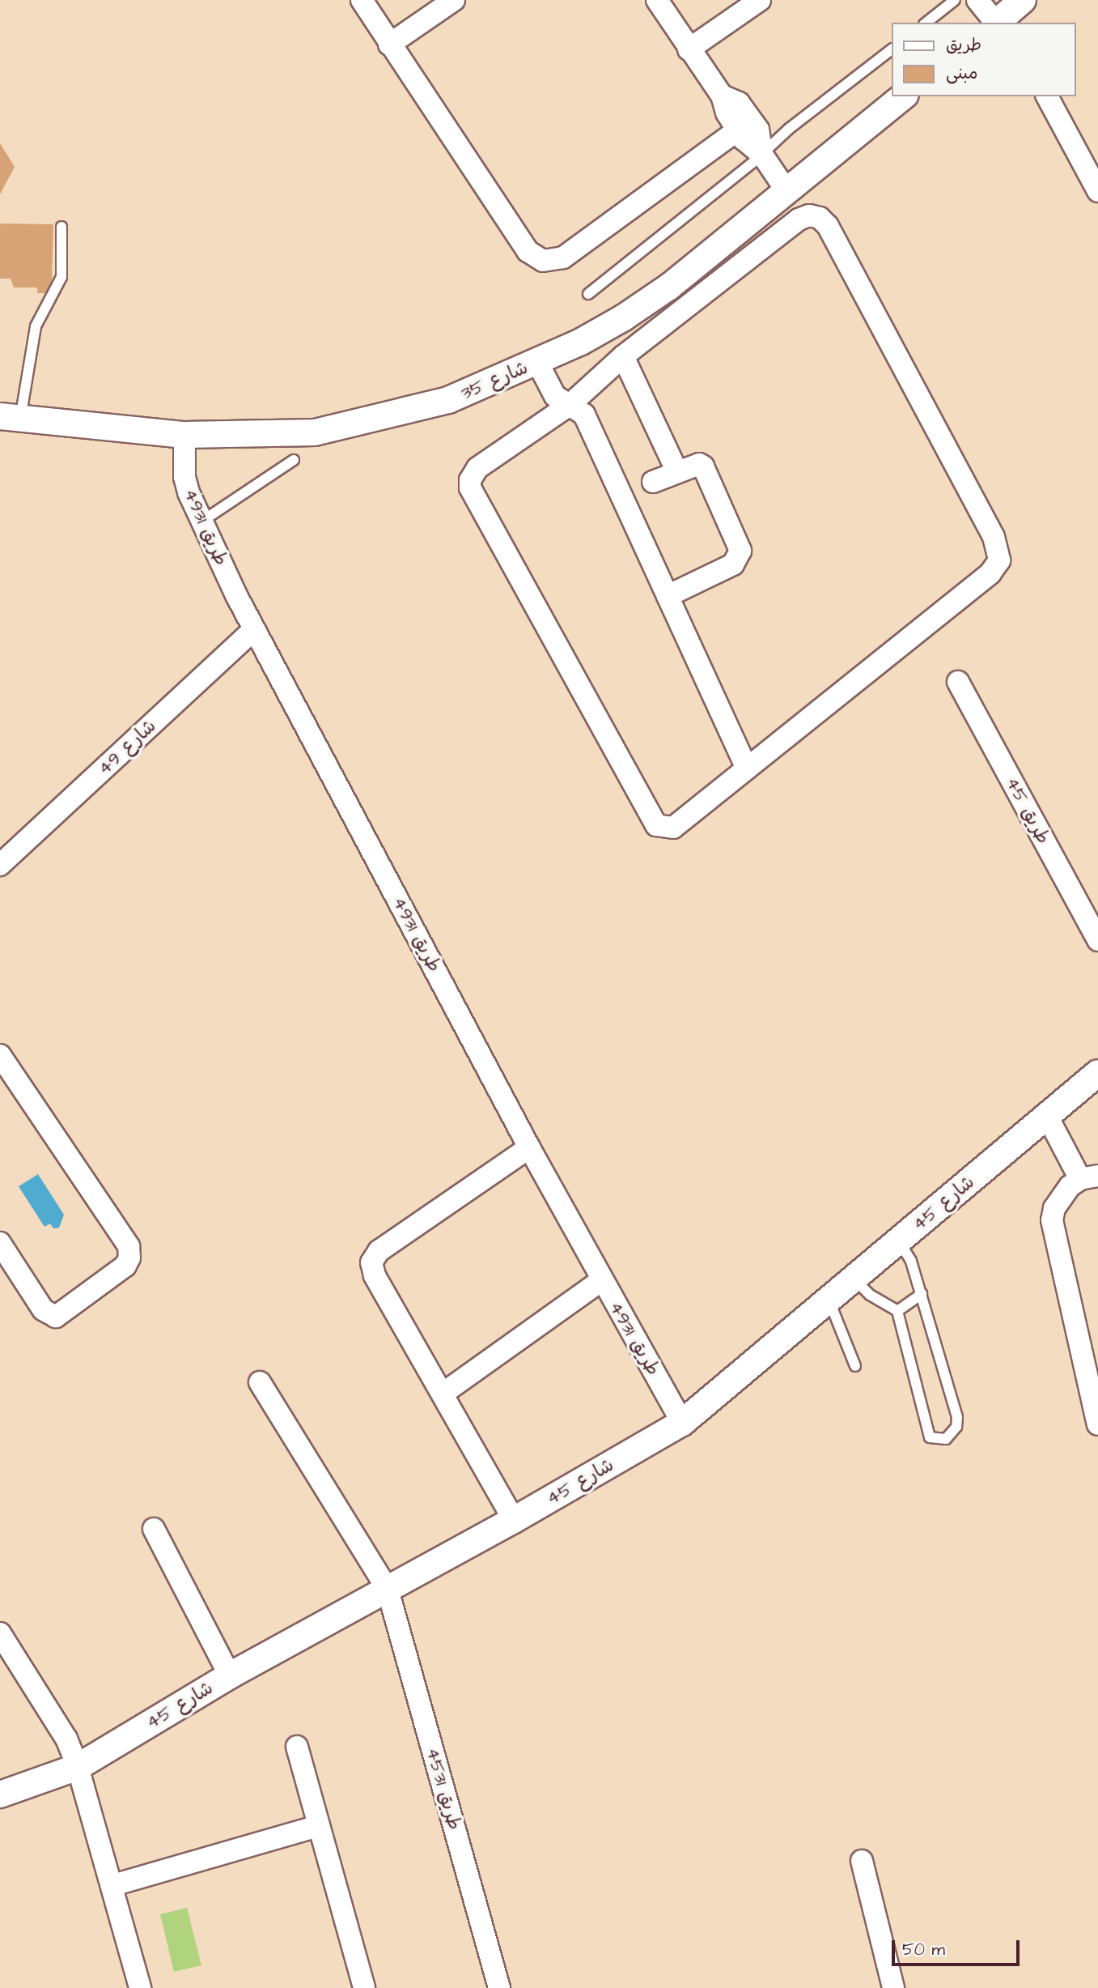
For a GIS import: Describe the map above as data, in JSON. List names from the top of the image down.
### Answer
{
  "streets": {
    "street": [
      "شارع 35",
      "طريق 4931",
      "شارع 49",
      "طريق 45",
      "شارع 45",
      "طريق 4531"
    ]
  },
  "crossings": [
    ["شارع 35", "طريق 4931"],
    ["طريق 4931", "شارع 49"],
    ["طريق 4931", "شارع 45"],
    ["شارع 45", "طريق 4531"]
  ],
  "legend": ["طريق", "مبنى"],
  "scale_bar": "50 m"
}
